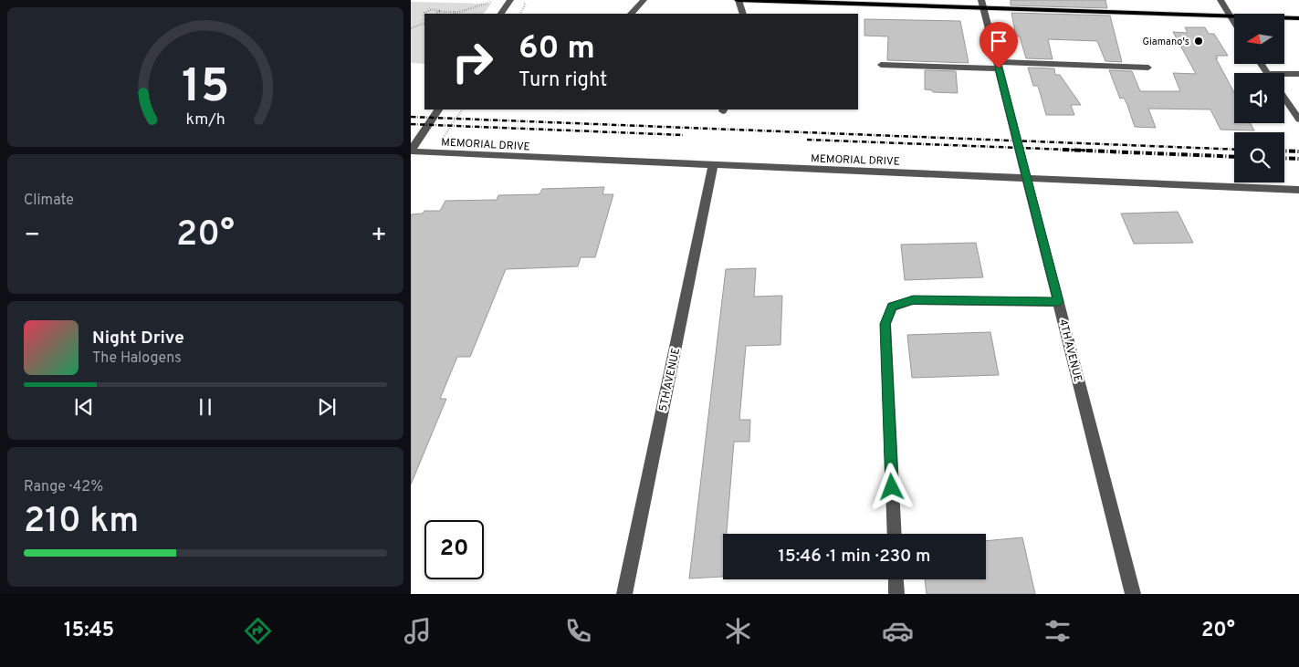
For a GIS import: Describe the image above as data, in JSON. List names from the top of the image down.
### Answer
{
  "streets": {
    "street": ["MEMORIAL DRIVE", "4TH AVENUE", "5TH AVENUE"]
  },
  "crossings": [
    ["MEMORIAL DRIVE", "4TH AVENUE"],
    ["MEMORIAL DRIVE", "5TH AVENUE"]
  ],
  "places": ["Giamano's"],
  "north": "left",
  "page": {
    "turn": ["60 m", "Turn right"],
    "tile": [
      "Climate",
      ["Range · 42%", "210 km"]
    ],
    "heat": ["−", "20°", "+"],
    "song": ["Night Drive", "The Halogens"],
    "limit": "20",
    "trip": "15:46 · 1 min · 230 m",
    "tabs": ["15:45", "20°"],
    "gauge": ["15", "km/h"]
  }
}
